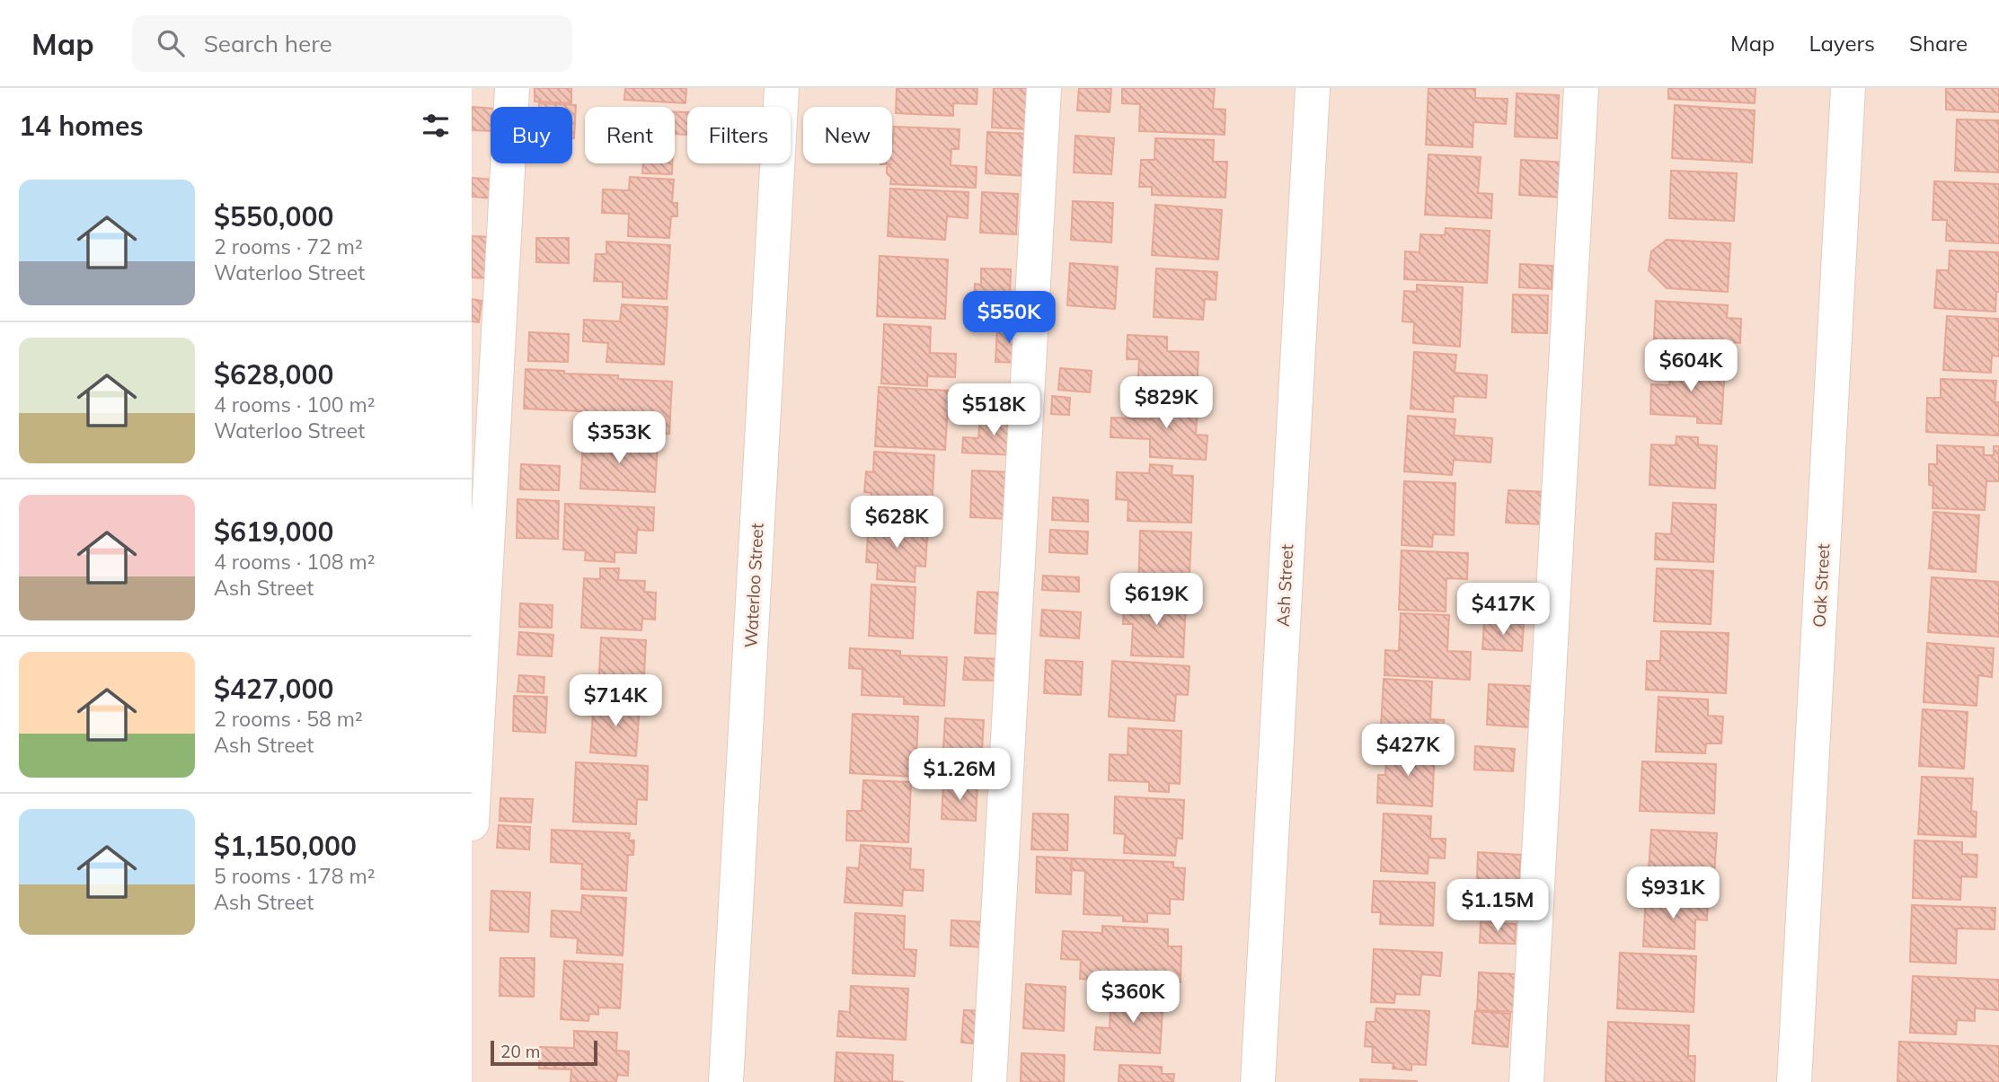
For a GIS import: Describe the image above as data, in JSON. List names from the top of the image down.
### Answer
{
  "streets": {
    "street": ["Waterloo Street", "Ash Street", "Oak Street"]
  },
  "scale_bar": "20 m",
  "page": {
    "header": "Map",
    "search": "Search here",
    "nav": ["Map", "Layers", "Share"],
    "heading": "14 homes",
    "chip": [
      "Buy",
      "Rent",
      "Filters",
      "New"
    ],
    "list": [
      {
        "name": "$550,000",
        "note": "2 rooms · 72 m² · Waterloo Street"
      },
      {
        "name": "$628,000",
        "note": "4 rooms · 100 m² · Waterloo Street"
      },
      {
        "name": "$619,000",
        "note": "4 rooms · 108 m² · Ash Street"
      },
      {
        "name": "$427,000",
        "note": "2 rooms · 58 m² · Ash Street"
      },
      {
        "name": "$1,150,000",
        "note": "5 rooms · 178 m² · Ash Street"
      }
    ],
    "price": [
      "$550K",
      "$604K",
      "$829K",
      "$518K",
      "$353K",
      "$628K",
      "$619K",
      "$417K",
      "$714K",
      "$427K",
      "$1.26M",
      "$931K",
      "$1.15M",
      "$360K"
    ],
    "scale": "20 m"
  }
}
